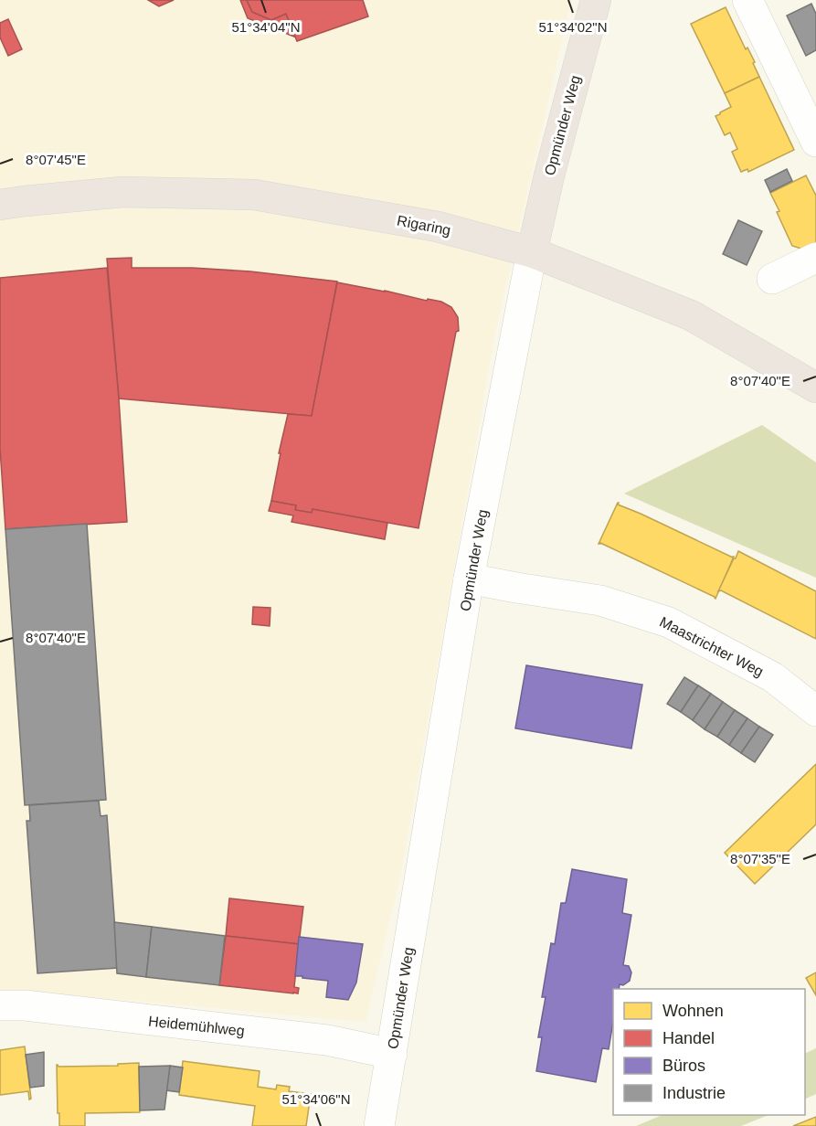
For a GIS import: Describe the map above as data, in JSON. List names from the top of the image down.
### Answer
{
  "streets": {
    "main road": ["Opmünder Weg", "Rigaring"],
    "street": ["Maastrichter Weg", "Heidemühlweg"]
  },
  "crossings": [
    ["Opmünder Weg", "Rigaring"],
    ["Opmünder Weg", "Maastrichter Weg"],
    ["Opmünder Weg", "Heidemühlweg"]
  ],
  "legend": [
    "Wohnen",
    "Handel",
    "Büros",
    "Industrie"
  ],
  "coordinates": [
    "51°34'04\"N",
    "51°34'02\"N",
    "8°07'45\"E",
    "8°07'40\"E",
    "8°07'35\"E",
    "51°34'06\"N"
  ]
}
